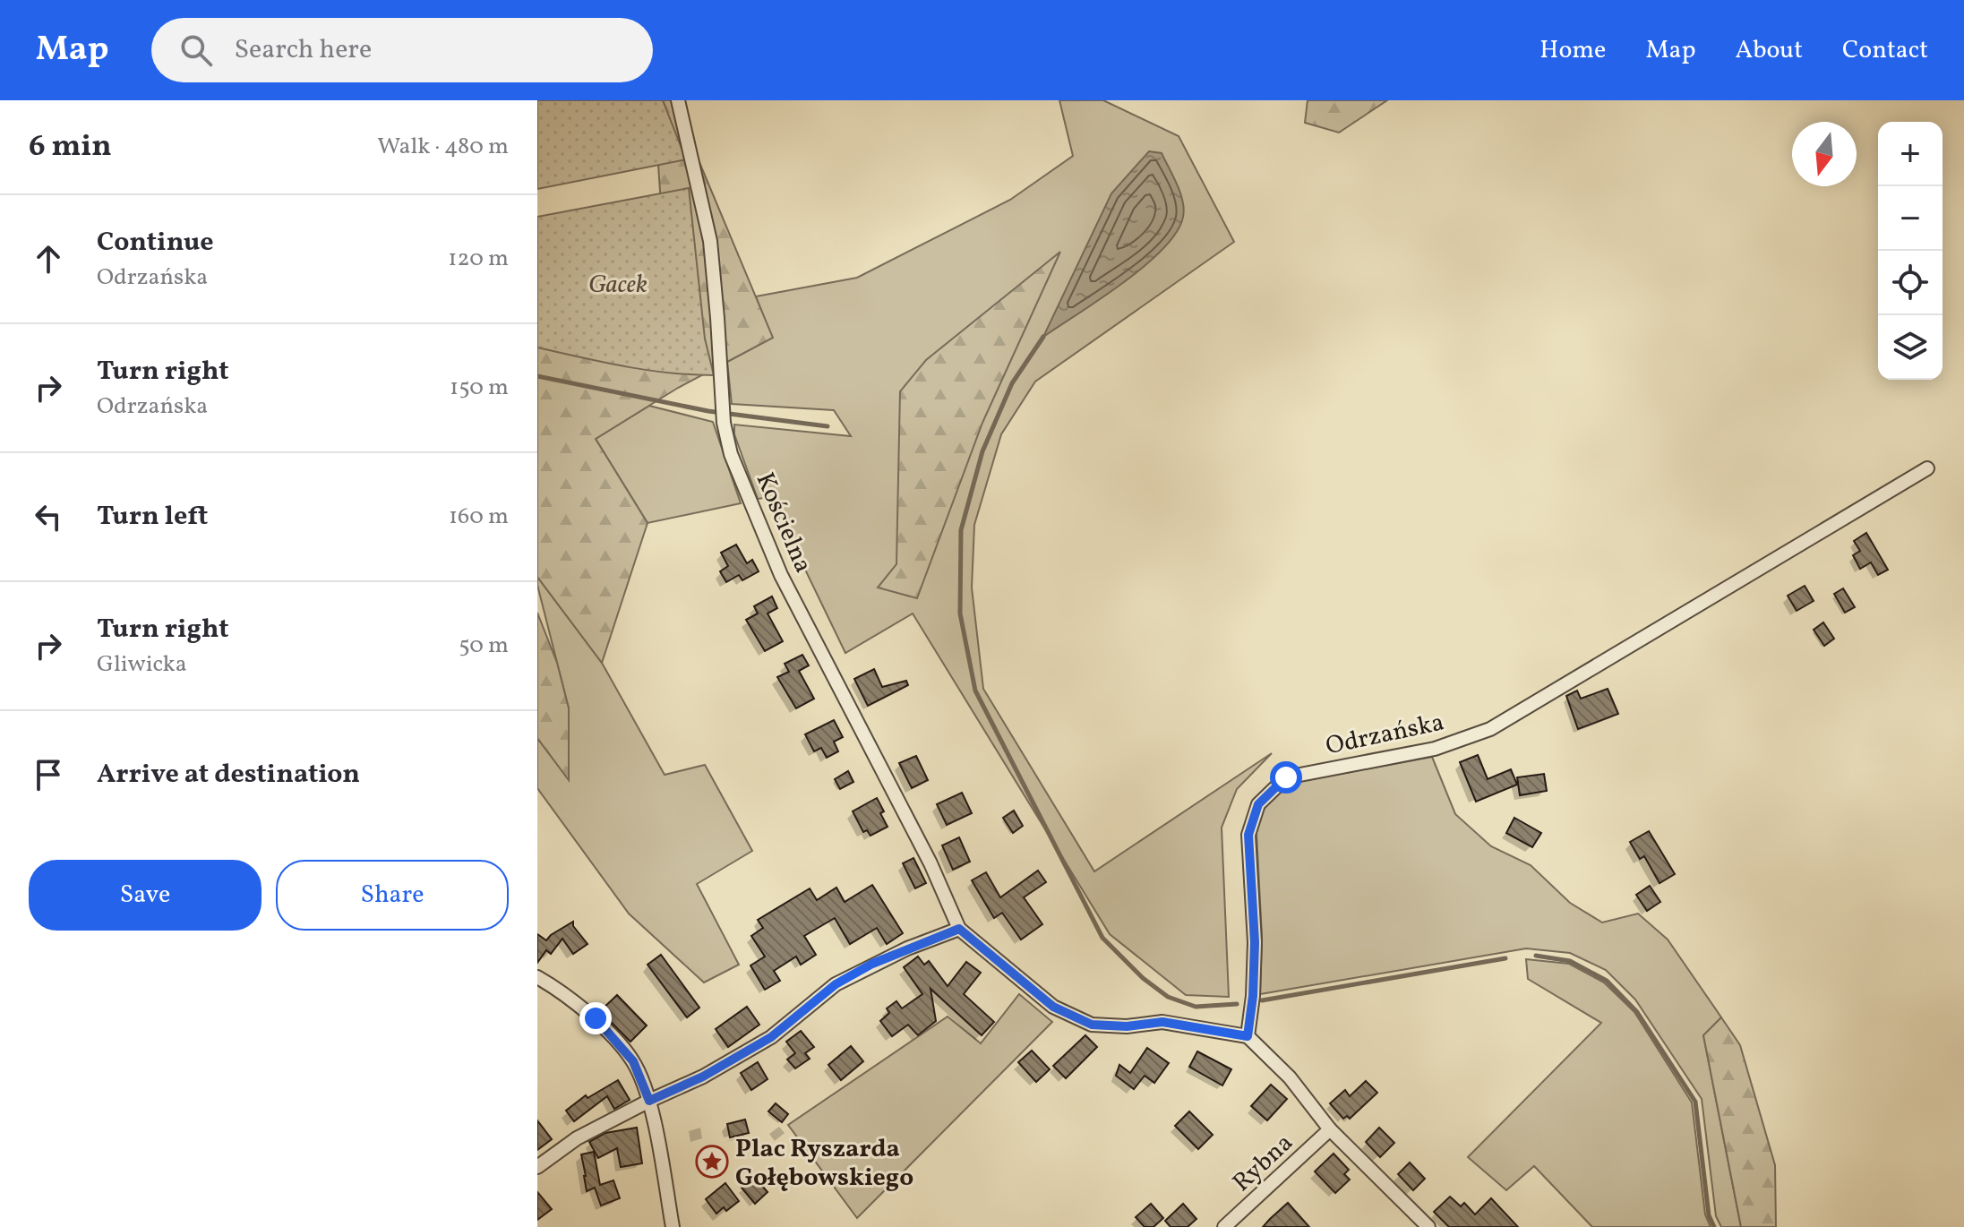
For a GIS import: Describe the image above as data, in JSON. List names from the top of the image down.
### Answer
{
  "streets": {
    "street": ["Kościelna", "Odrzańska", "Rybna"]
  },
  "crossings": [
    ["Odrzańska", "Rybna"]
  ],
  "parks": ["Gacek"],
  "places": {
    "place": ["Plac Ryszarda Gołębowskiego"]
  },
  "north": "bottom",
  "page": {
    "header": "Map",
    "search": "Search here",
    "nav": [
      "Home",
      "Map",
      "About",
      "Contact"
    ],
    "heading": ["6 min", "Walk · 480 m"],
    "map_buttons": ["+", "−"],
    "list": [
      ["Continue", "Odrzańska", "120 m"],
      ["Turn right", "Odrzańska", "150 m"],
      ["Turn left", "160 m"],
      ["Turn right", "Gliwicka", "50 m"],
      "Arrive at destination"
    ],
    "buttons": ["Save", "Share"]
  }
}
